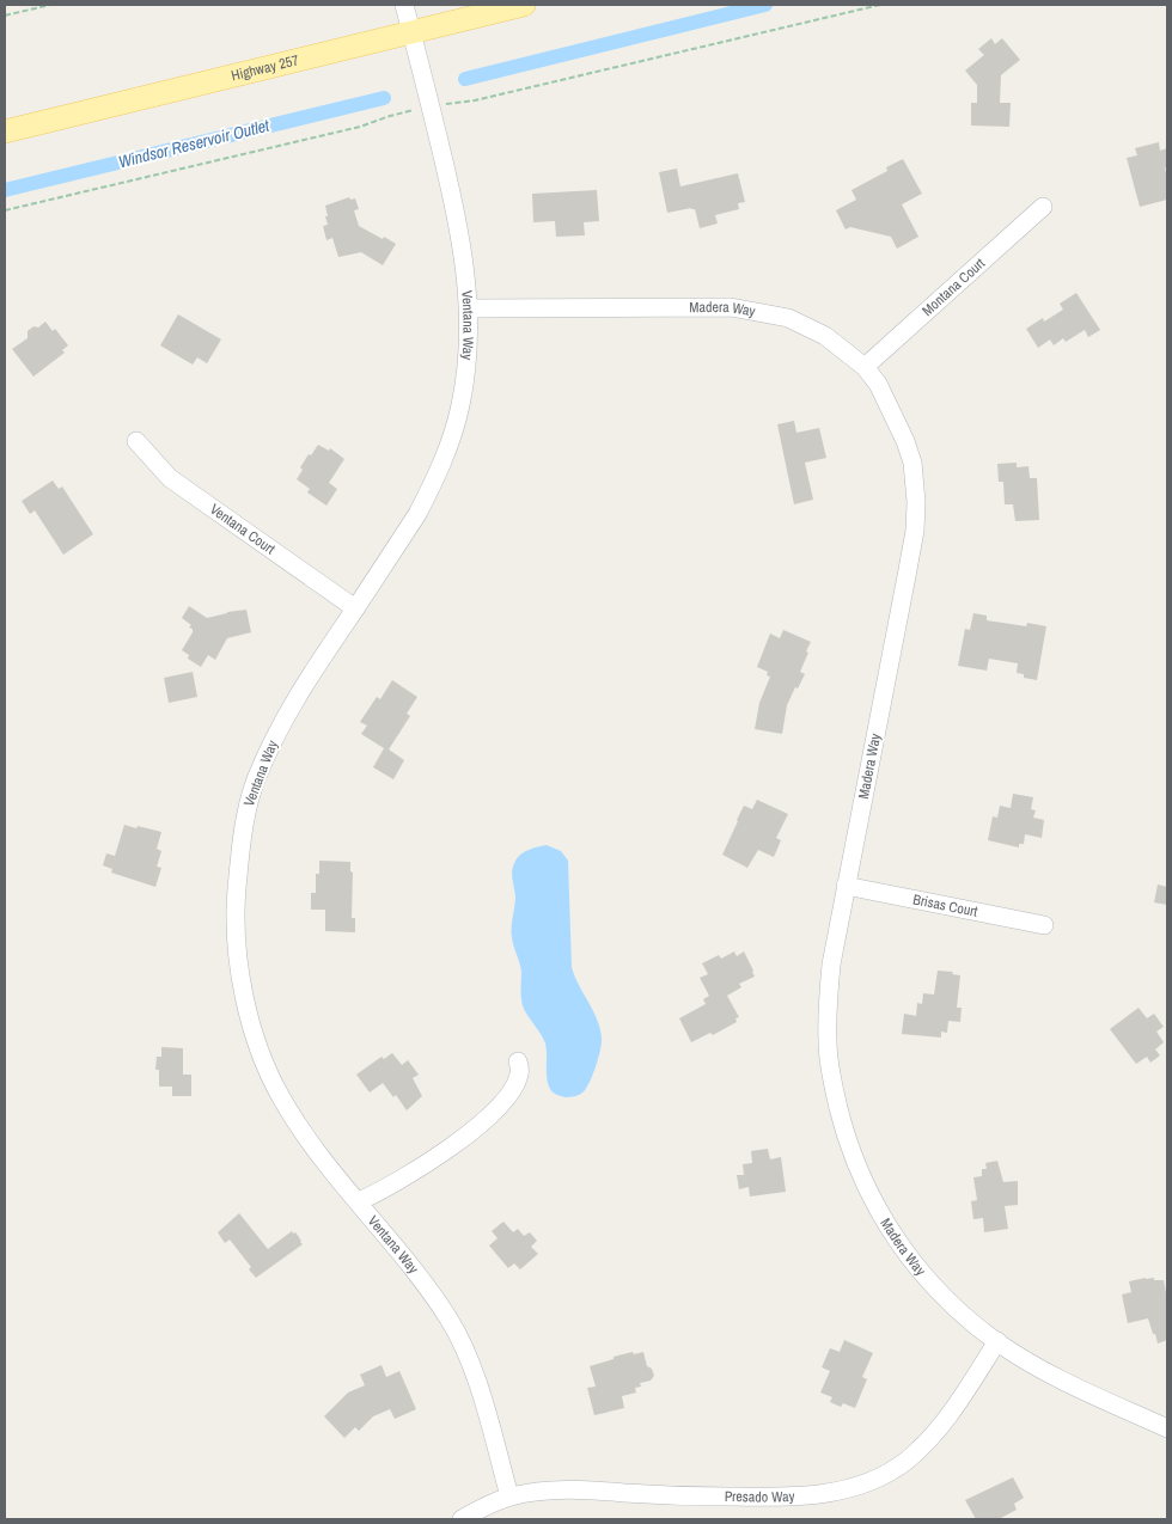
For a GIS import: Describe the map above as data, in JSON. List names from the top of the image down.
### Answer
{
  "streets": {
    "main road": ["Highway 257"],
    "street": [
      "Montana Court",
      "Madera Way",
      "Ventana Way",
      "Ventana Court",
      "Brisas Court",
      "Presado Way"
    ]
  },
  "crossings": [
    ["Highway 257", "Ventana Way"],
    ["Montana Court", "Madera Way"],
    ["Madera Way", "Ventana Way"],
    ["Madera Way", "Brisas Court"],
    ["Madera Way", "Presado Way"],
    ["Ventana Way", "Ventana Court"],
    ["Ventana Way", "Presado Way"]
  ],
  "water": ["Windsor Reservoir Outlet"]
}
